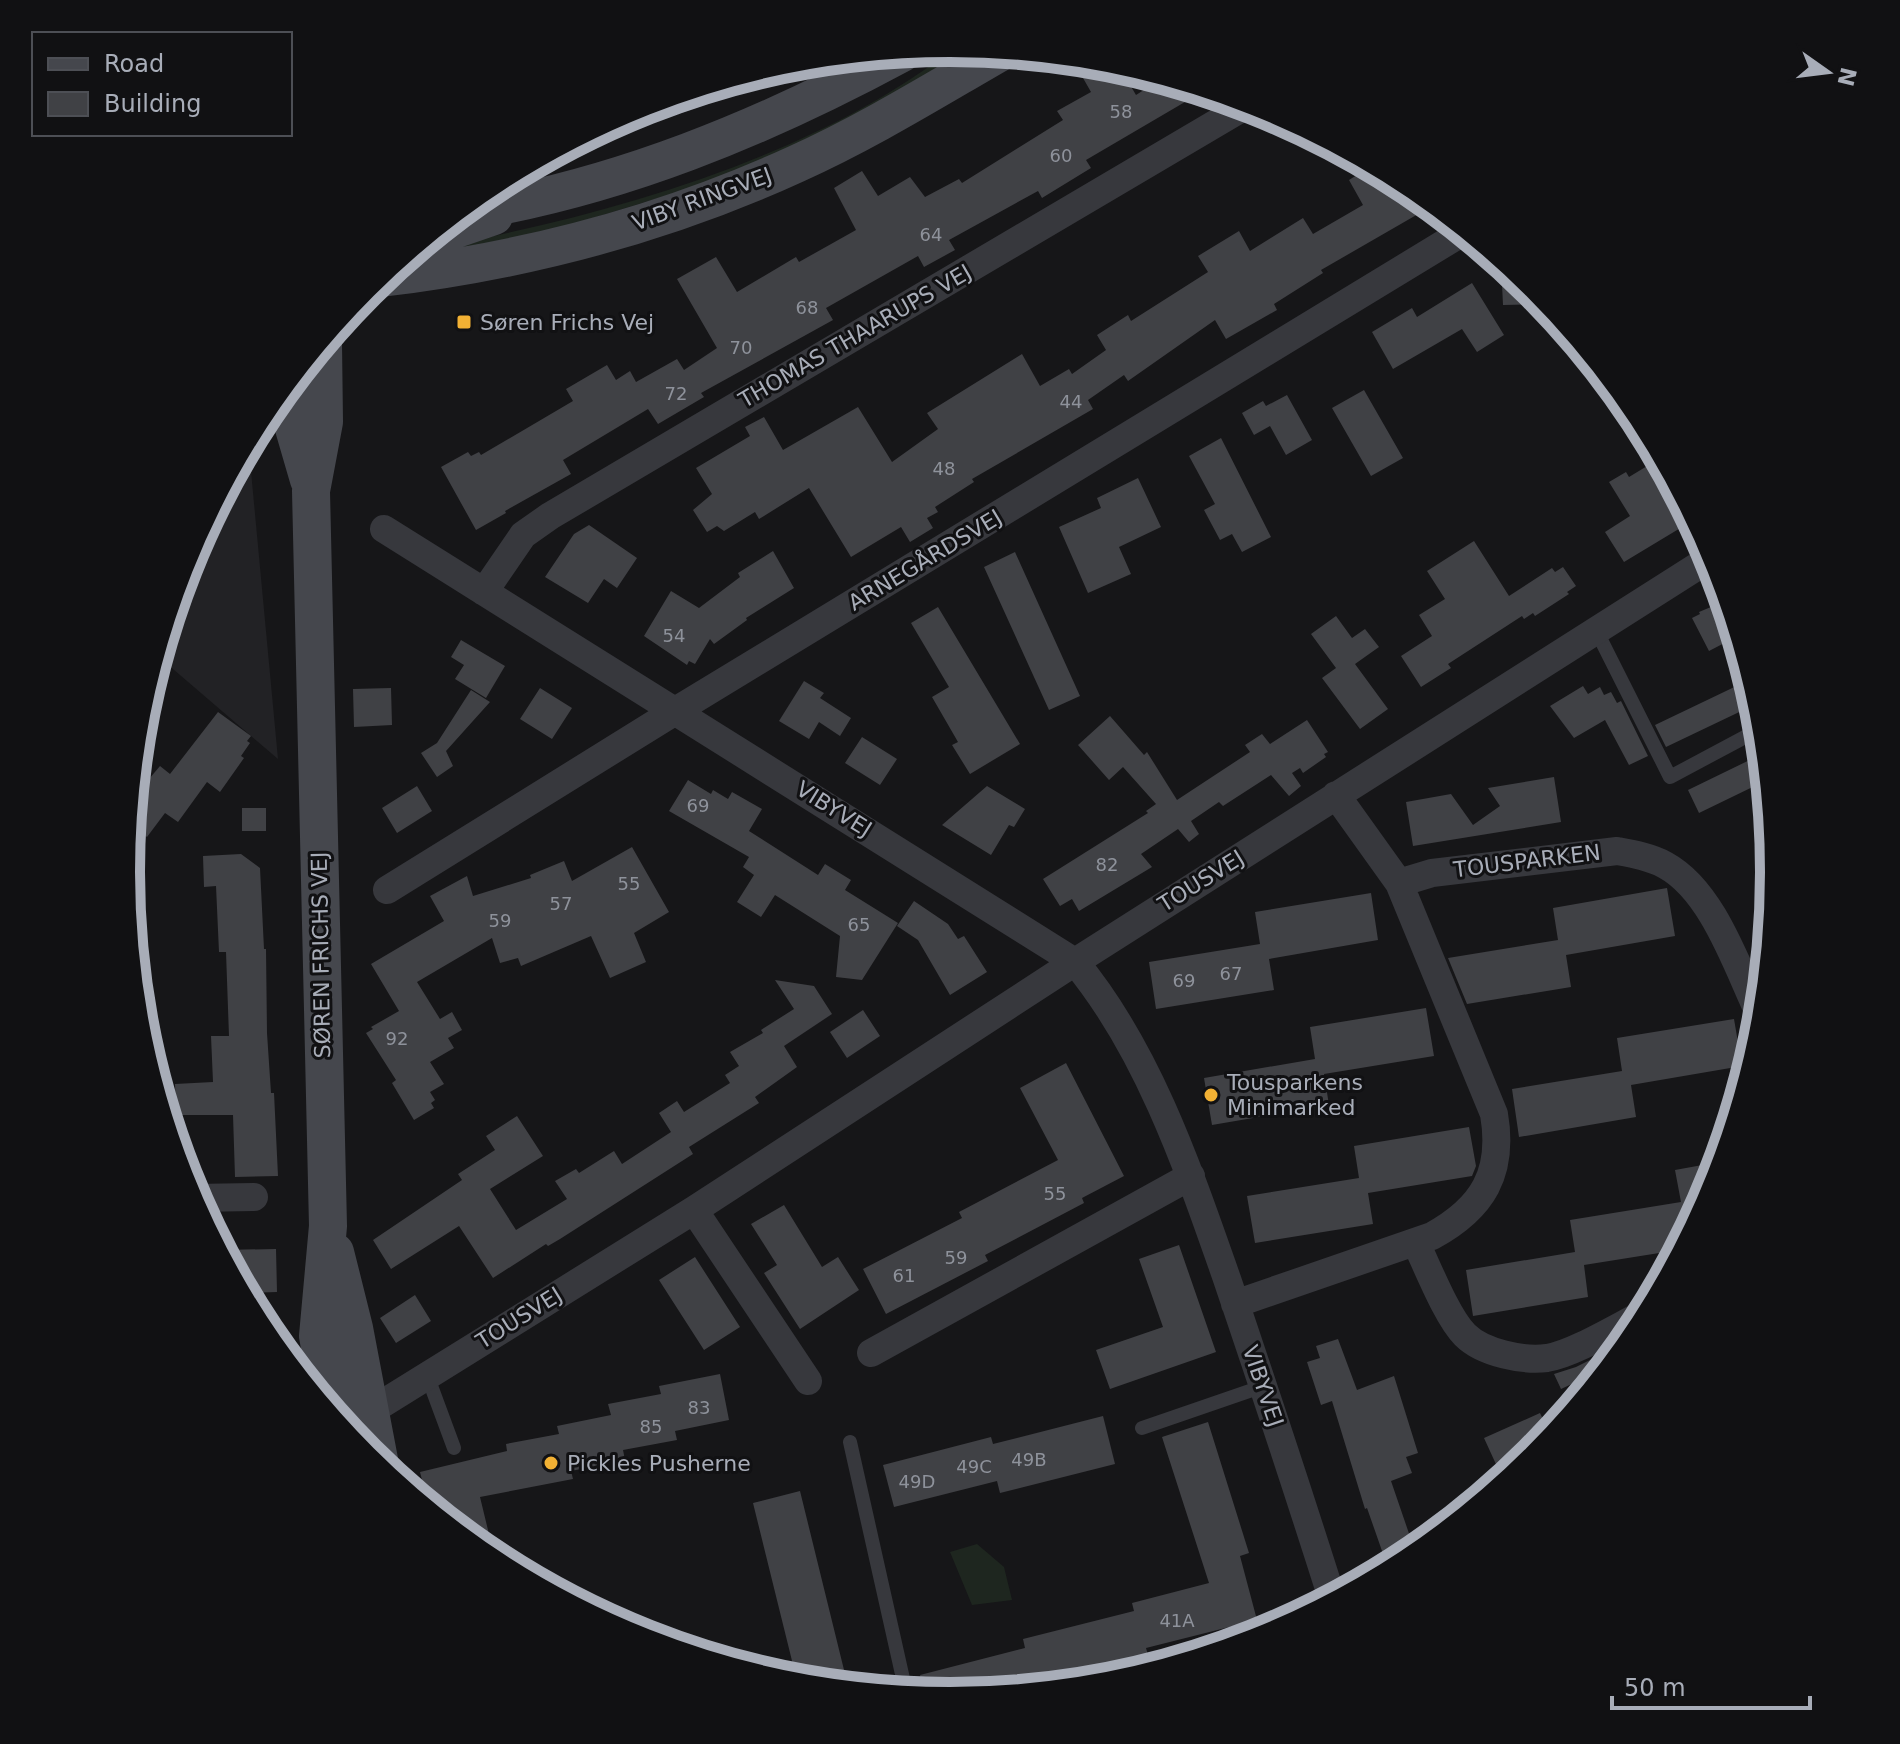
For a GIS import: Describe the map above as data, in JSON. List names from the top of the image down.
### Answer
{
  "streets": {
    "street": [
      "VIBY RINGVEJ",
      "THOMAS THAARUPS VEJ",
      "ARNEGÅRDSVEJ",
      "VIBYVEJ",
      "TOUSPARKEN",
      "TOUSVEJ",
      "SØREN FRICHS VEJ"
    ]
  },
  "crossings": [
    ["THOMAS THAARUPS VEJ", "VIBYVEJ"],
    ["ARNEGÅRDSVEJ", "VIBYVEJ"],
    ["VIBYVEJ", "TOUSVEJ"],
    ["TOUSVEJ", "SØREN FRICHS VEJ"]
  ],
  "places": {
    "transit": ["Søren Frichs Vej"],
    "other": ["Tousparkens Minimarked", "Pickles Pusherne"]
  },
  "house_numbers": [
    "58",
    "60",
    "64",
    "68",
    "70",
    "72",
    "44",
    "48",
    "54",
    "69",
    "82",
    "55",
    "57",
    "59",
    "65",
    "67",
    "69",
    "92",
    "55",
    "59",
    "61",
    "83",
    "85",
    "49B",
    "49C",
    "49D",
    "41A"
  ],
  "legend": ["Road", "Building"],
  "scale_bar": "50 m",
  "north": "right"
}
